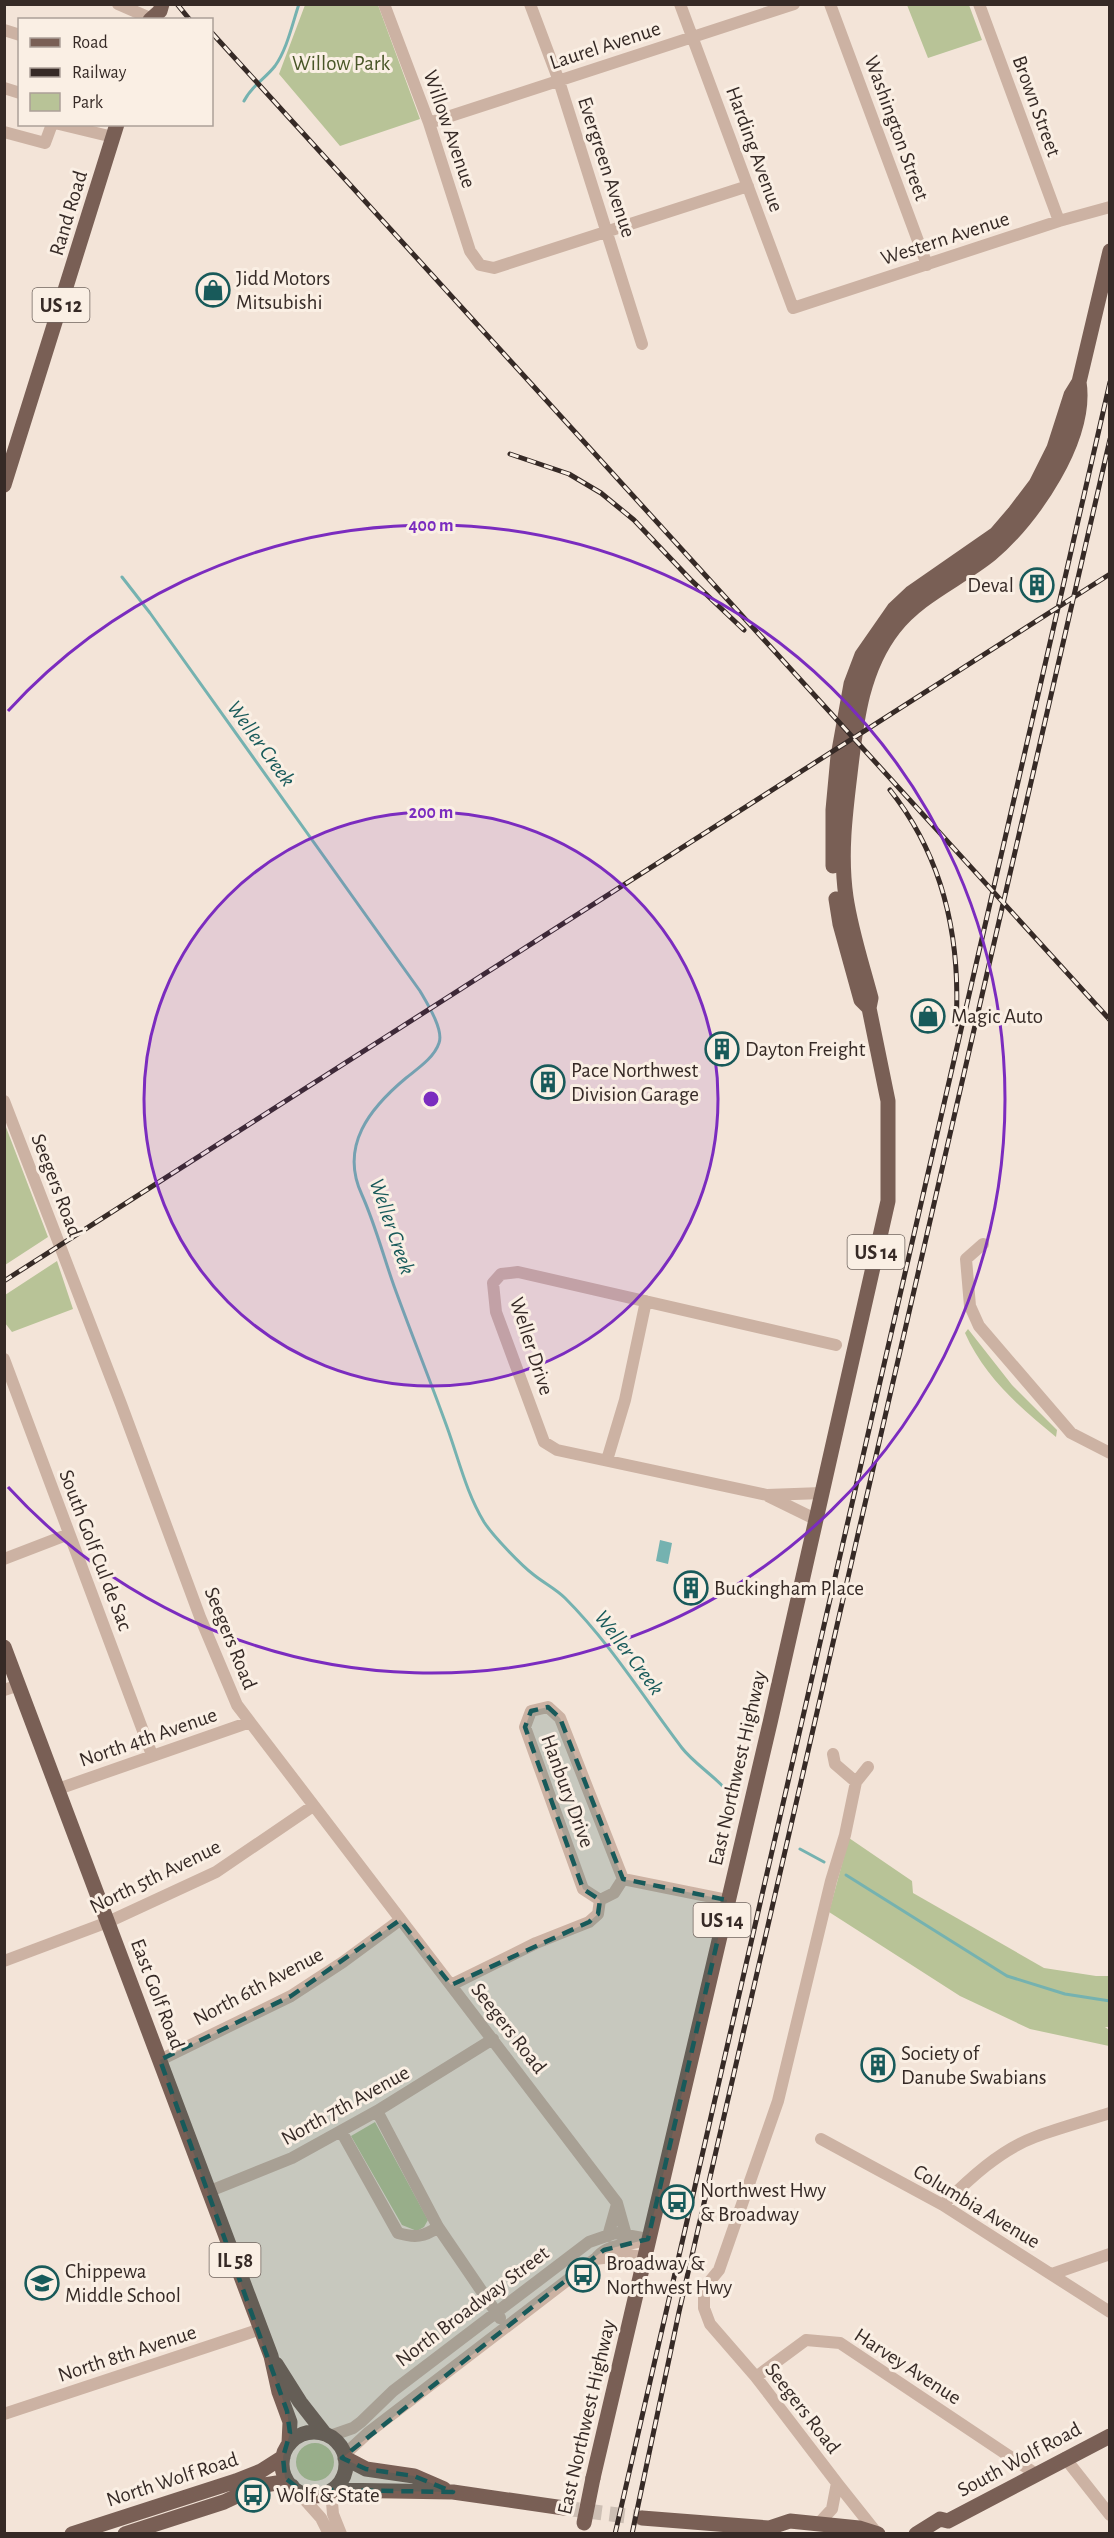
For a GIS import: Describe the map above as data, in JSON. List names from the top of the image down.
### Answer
{
  "streets": {
    "main road": [
      "Rand Road",
      "US 12",
      "US 14",
      "East Northwest Highway",
      "East Golf Road",
      "IL 58",
      "South Wolf Road",
      "North Wolf Road"
    ],
    "street": [
      "Laurel Avenue",
      "Brown Street",
      "Washington Street",
      "Willow Avenue",
      "Harding Avenue",
      "Evergreen Avenue",
      "Western Avenue",
      "Seegers Road",
      "Weller Drive",
      "South Golf Cul de Sac",
      "North 4th Avenue",
      "Hanbury Drive",
      "North 5th Avenue",
      "North 6th Avenue",
      "North 7th Avenue",
      "Columbia Avenue",
      "North Broadway Street",
      "North 8th Avenue",
      "Harvey Avenue"
    ]
  },
  "crossings": [
    ["Laurel Avenue", "Willow Avenue"],
    ["Laurel Avenue", "Harding Avenue"],
    ["Laurel Avenue", "Evergreen Avenue"],
    ["Brown Street", "Western Avenue"],
    ["Washington Street", "Western Avenue"],
    ["Willow Avenue", "Evergreen Avenue"],
    ["Harding Avenue", "Western Avenue"],
    ["Seegers Road", "North 4th Avenue"],
    ["Seegers Road", "North 5th Avenue"],
    ["Seegers Road", "North 6th Avenue"],
    ["Seegers Road", "North 7th Avenue"],
    ["Seegers Road", "North Broadway Street"],
    ["Seegers Road", "Harvey Avenue"],
    ["South Golf Cul de Sac", "North 4th Avenue"],
    ["North 4th Avenue", "East Golf Road"],
    ["East Northwest Highway", "North Broadway Street"],
    ["North 5th Avenue", "East Golf Road"],
    ["North 6th Avenue", "East Golf Road"],
    ["East Golf Road", "North 7th Avenue"],
    ["East Golf Road", "IL 58"],
    ["East Golf Road", "North Broadway Street"],
    ["East Golf Road", "North 8th Avenue"],
    ["East Golf Road", "North Wolf Road"],
    ["IL 58", "North Broadway Street"],
    ["IL 58", "North Wolf Road"],
    ["North Broadway Street", "North Wolf Road"],
    ["Harvey Avenue", "South Wolf Road"]
  ],
  "water": ["Weller Creek"],
  "parks": ["Willow Park"],
  "places": {
    "shop": ["Jidd Motors Mitsubishi", "Magic Auto"],
    "building": [
      "Deval",
      "Dayton Freight",
      "Pace Northwest Division Garage",
      "Buckingham Place",
      "Society of Danube Swabians"
    ],
    "bus stop": ["Northwest Hwy & Broadway", "Broadway & Northwest Hwy", "Wolf & State"],
    "school or university": ["Chippewa Middle School"]
  },
  "legend": ["Road", "Railway", "Park"],
  "rings": ["400 m", "200 m"]
}
